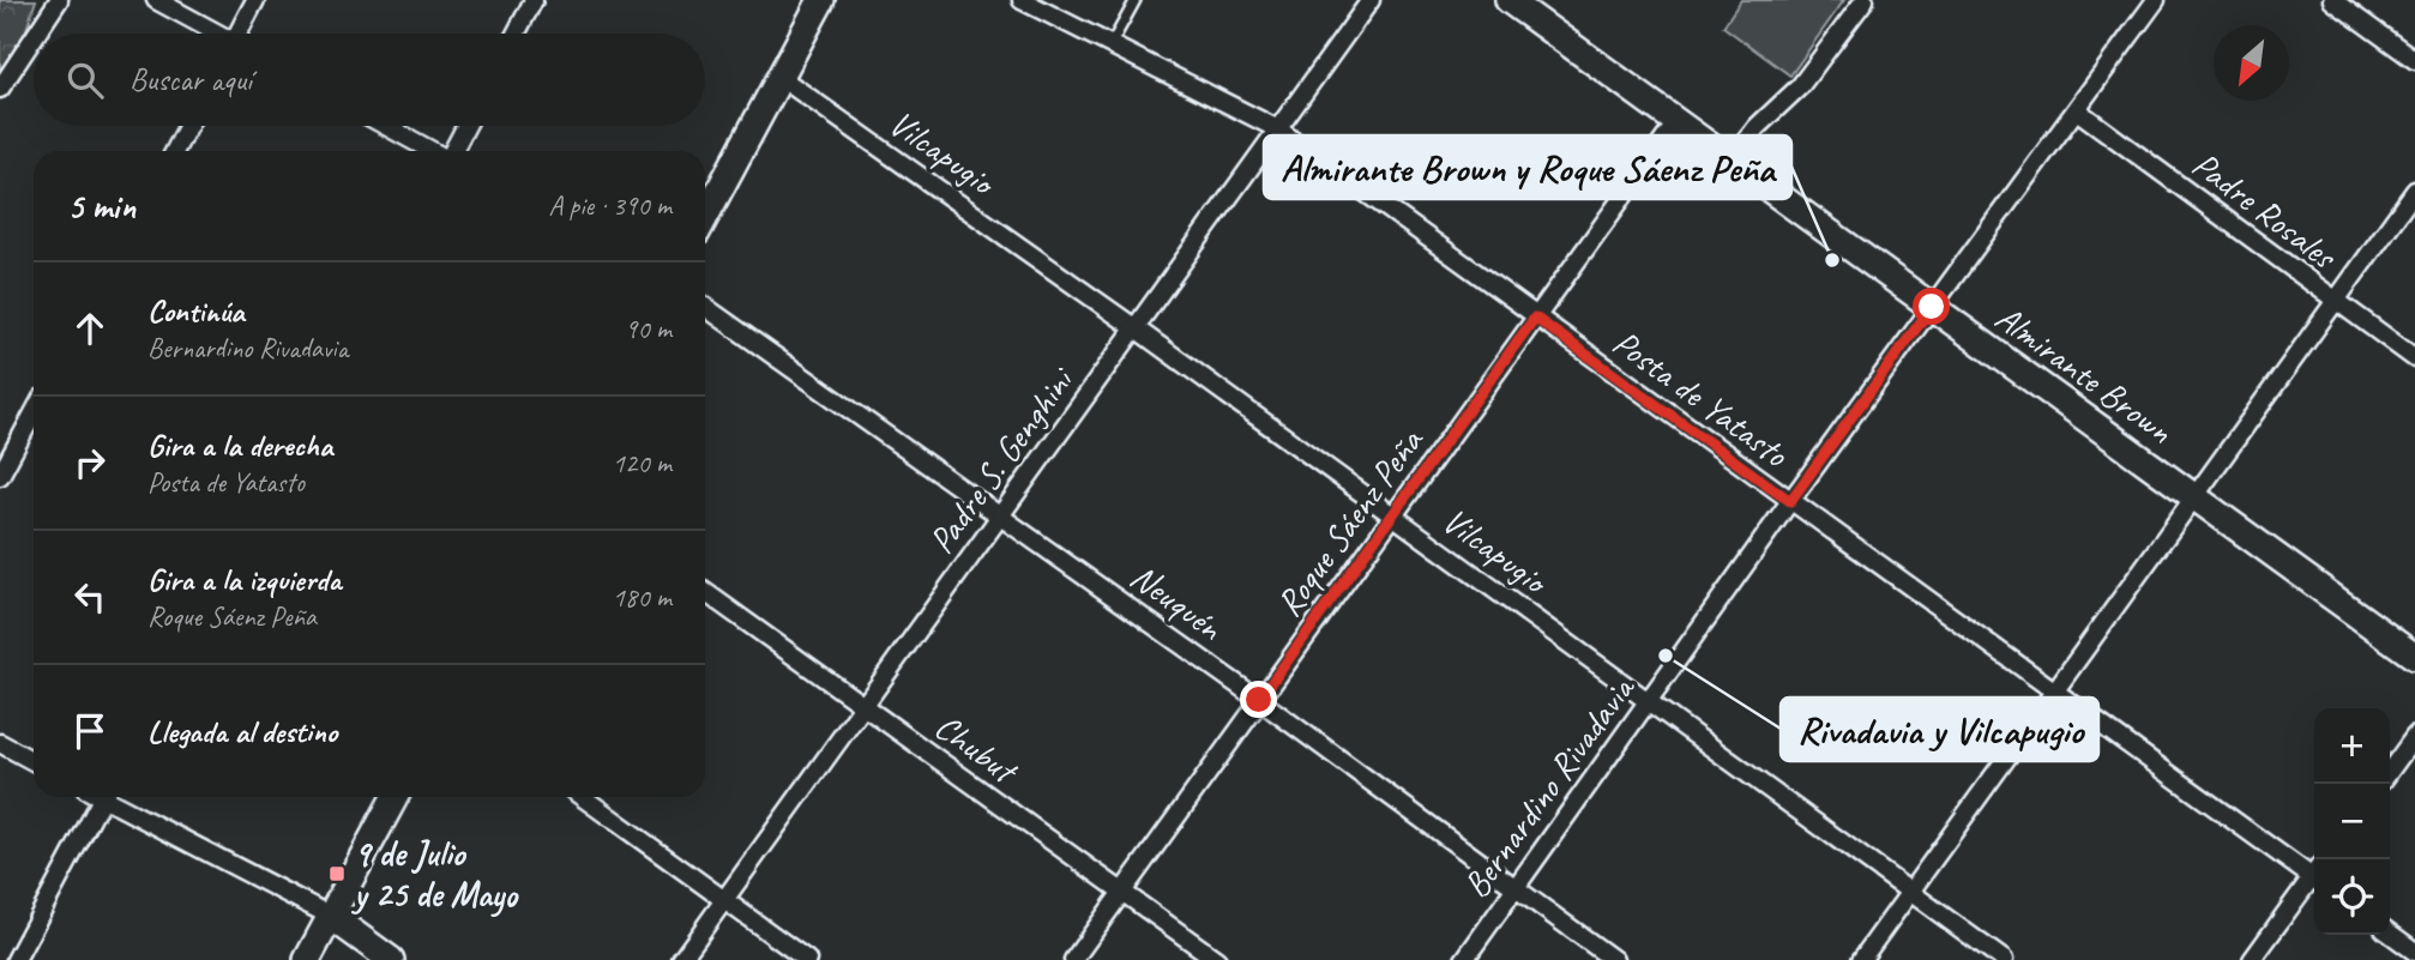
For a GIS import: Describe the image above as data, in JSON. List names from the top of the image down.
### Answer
{
  "streets": {
    "street": [
      "Vilcapugio",
      "Padre Rosales",
      "Almirante Brown",
      "Posta de Yatasto",
      "Padre S. Genghini",
      "Roque Sáenz Peña",
      "Neuquén",
      "Chubut",
      "Bernardino Rivadavia"
    ]
  },
  "crossings": [
    ["Vilcapugio", "Padre S. Genghini"],
    ["Vilcapugio", "Roque Sáenz Peña"],
    ["Vilcapugio", "Bernardino Rivadavia"],
    ["Padre Rosales", "Bernardino Rivadavia"],
    ["Almirante Brown", "Roque Sáenz Peña"],
    ["Almirante Brown", "Bernardino Rivadavia"],
    ["Posta de Yatasto", "Padre S. Genghini"],
    ["Posta de Yatasto", "Roque Sáenz Peña"],
    ["Posta de Yatasto", "Bernardino Rivadavia"],
    ["Padre S. Genghini", "Neuquén"],
    ["Padre S. Genghini", "Chubut"],
    ["Roque Sáenz Peña", "Neuquén"],
    ["Roque Sáenz Peña", "Chubut"],
    ["Neuquén", "Bernardino Rivadavia"]
  ],
  "places": {
    "other": ["Almirante Brown y Roque Sáenz Peña", "Rivadavia y Vilcapugio"],
    "transit": ["9 de Julio y 25 de Mayo"]
  },
  "north": "bottom left",
  "page": {
    "search": "Buscar aquí",
    "heading": ["5 min", "A pie · 390 m"],
    "list": [
      ["Continúa", "Bernardino Rivadavia", "90 m"],
      ["Gira a la derecha", "Posta de Yatasto", "120 m"],
      ["Gira a la izquierda", "Roque Sáenz Peña", "180 m"],
      "Llegada al destino"
    ],
    "map_buttons": ["+", "−"]
  }
}
